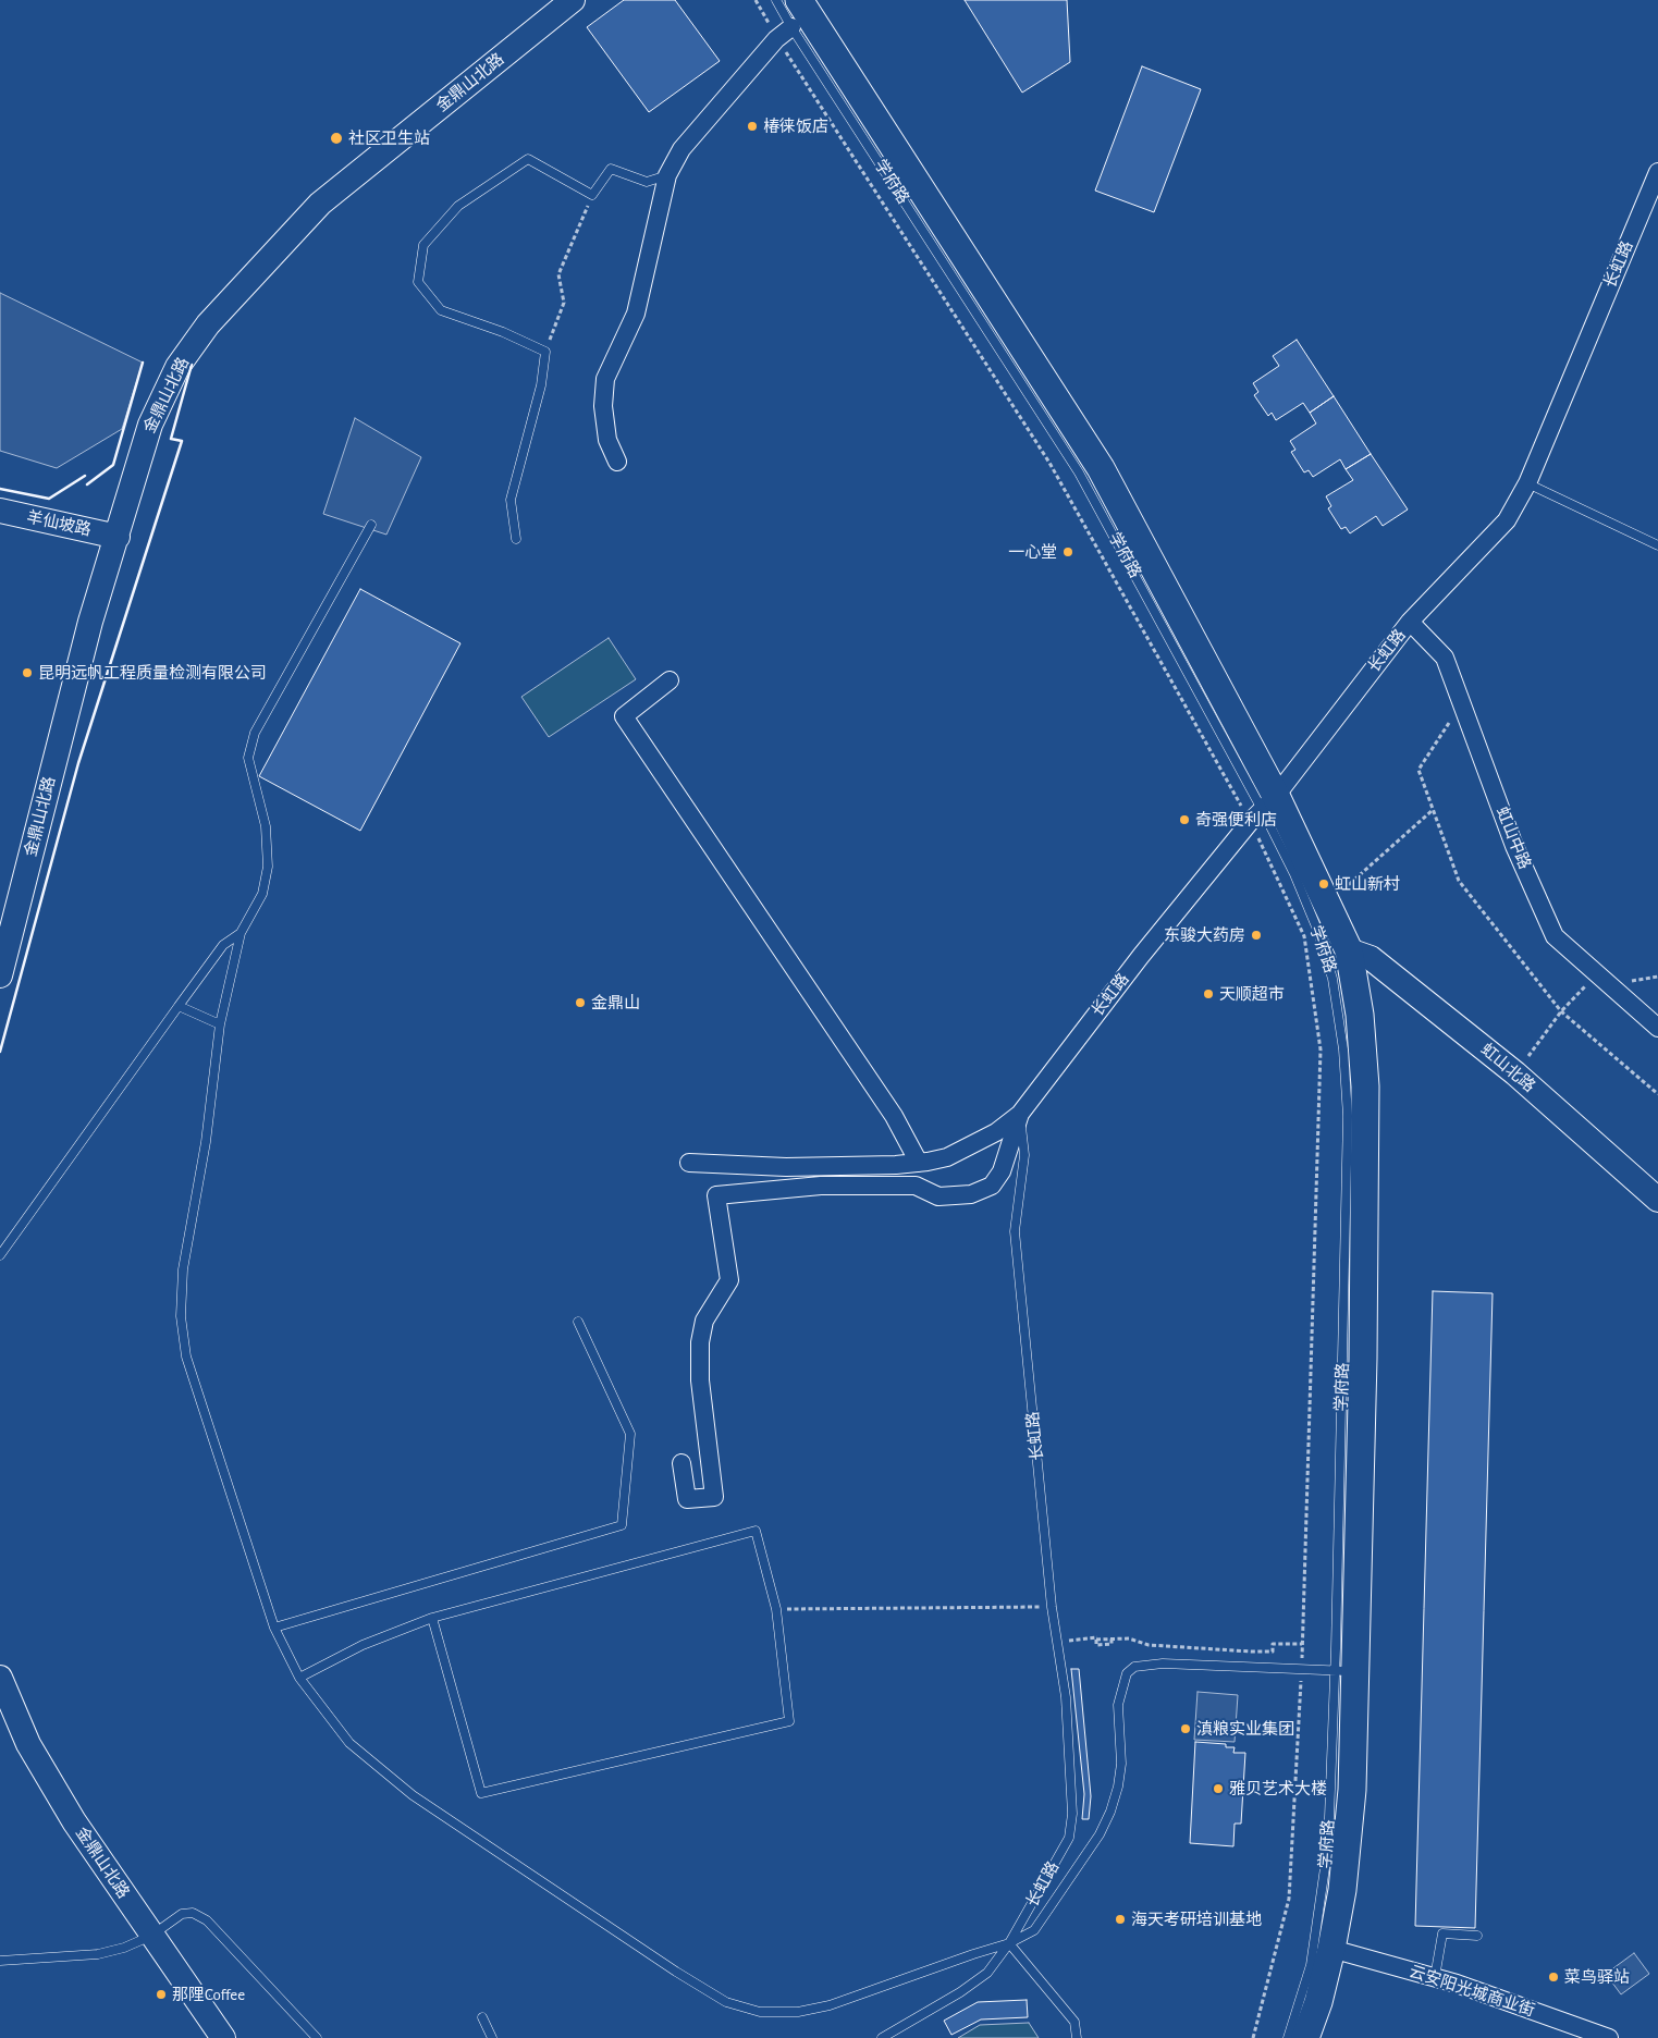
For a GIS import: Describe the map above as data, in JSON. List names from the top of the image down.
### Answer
{
  "streets": {
    "main road": ["学府路"],
    "street": [
      "金鼎山北路",
      "长虹路",
      "羊仙坡路",
      "虹山中路",
      "虹山北路",
      "云安阳光城商业街"
    ]
  },
  "crossings": [
    ["金鼎山北路", "羊仙坡路"],
    ["学府路", "长虹路"],
    ["学府路", "虹山北路"],
    ["学府路", "云安阳光城商业街"],
    ["长虹路", "虹山中路"]
  ],
  "places": [
    "椿徕饭店",
    "社区卫生站",
    "一心堂",
    "昆明远帆工程质量检测有限公司",
    "奇强便利店",
    "虹山新村",
    "东骏大药房",
    "天顺超市",
    "金鼎山",
    "滇粮实业集团",
    "雅贝艺术大楼",
    "海天考研培训基地",
    "菜鸟驿站",
    "那䧉Coffee"
  ]
}
